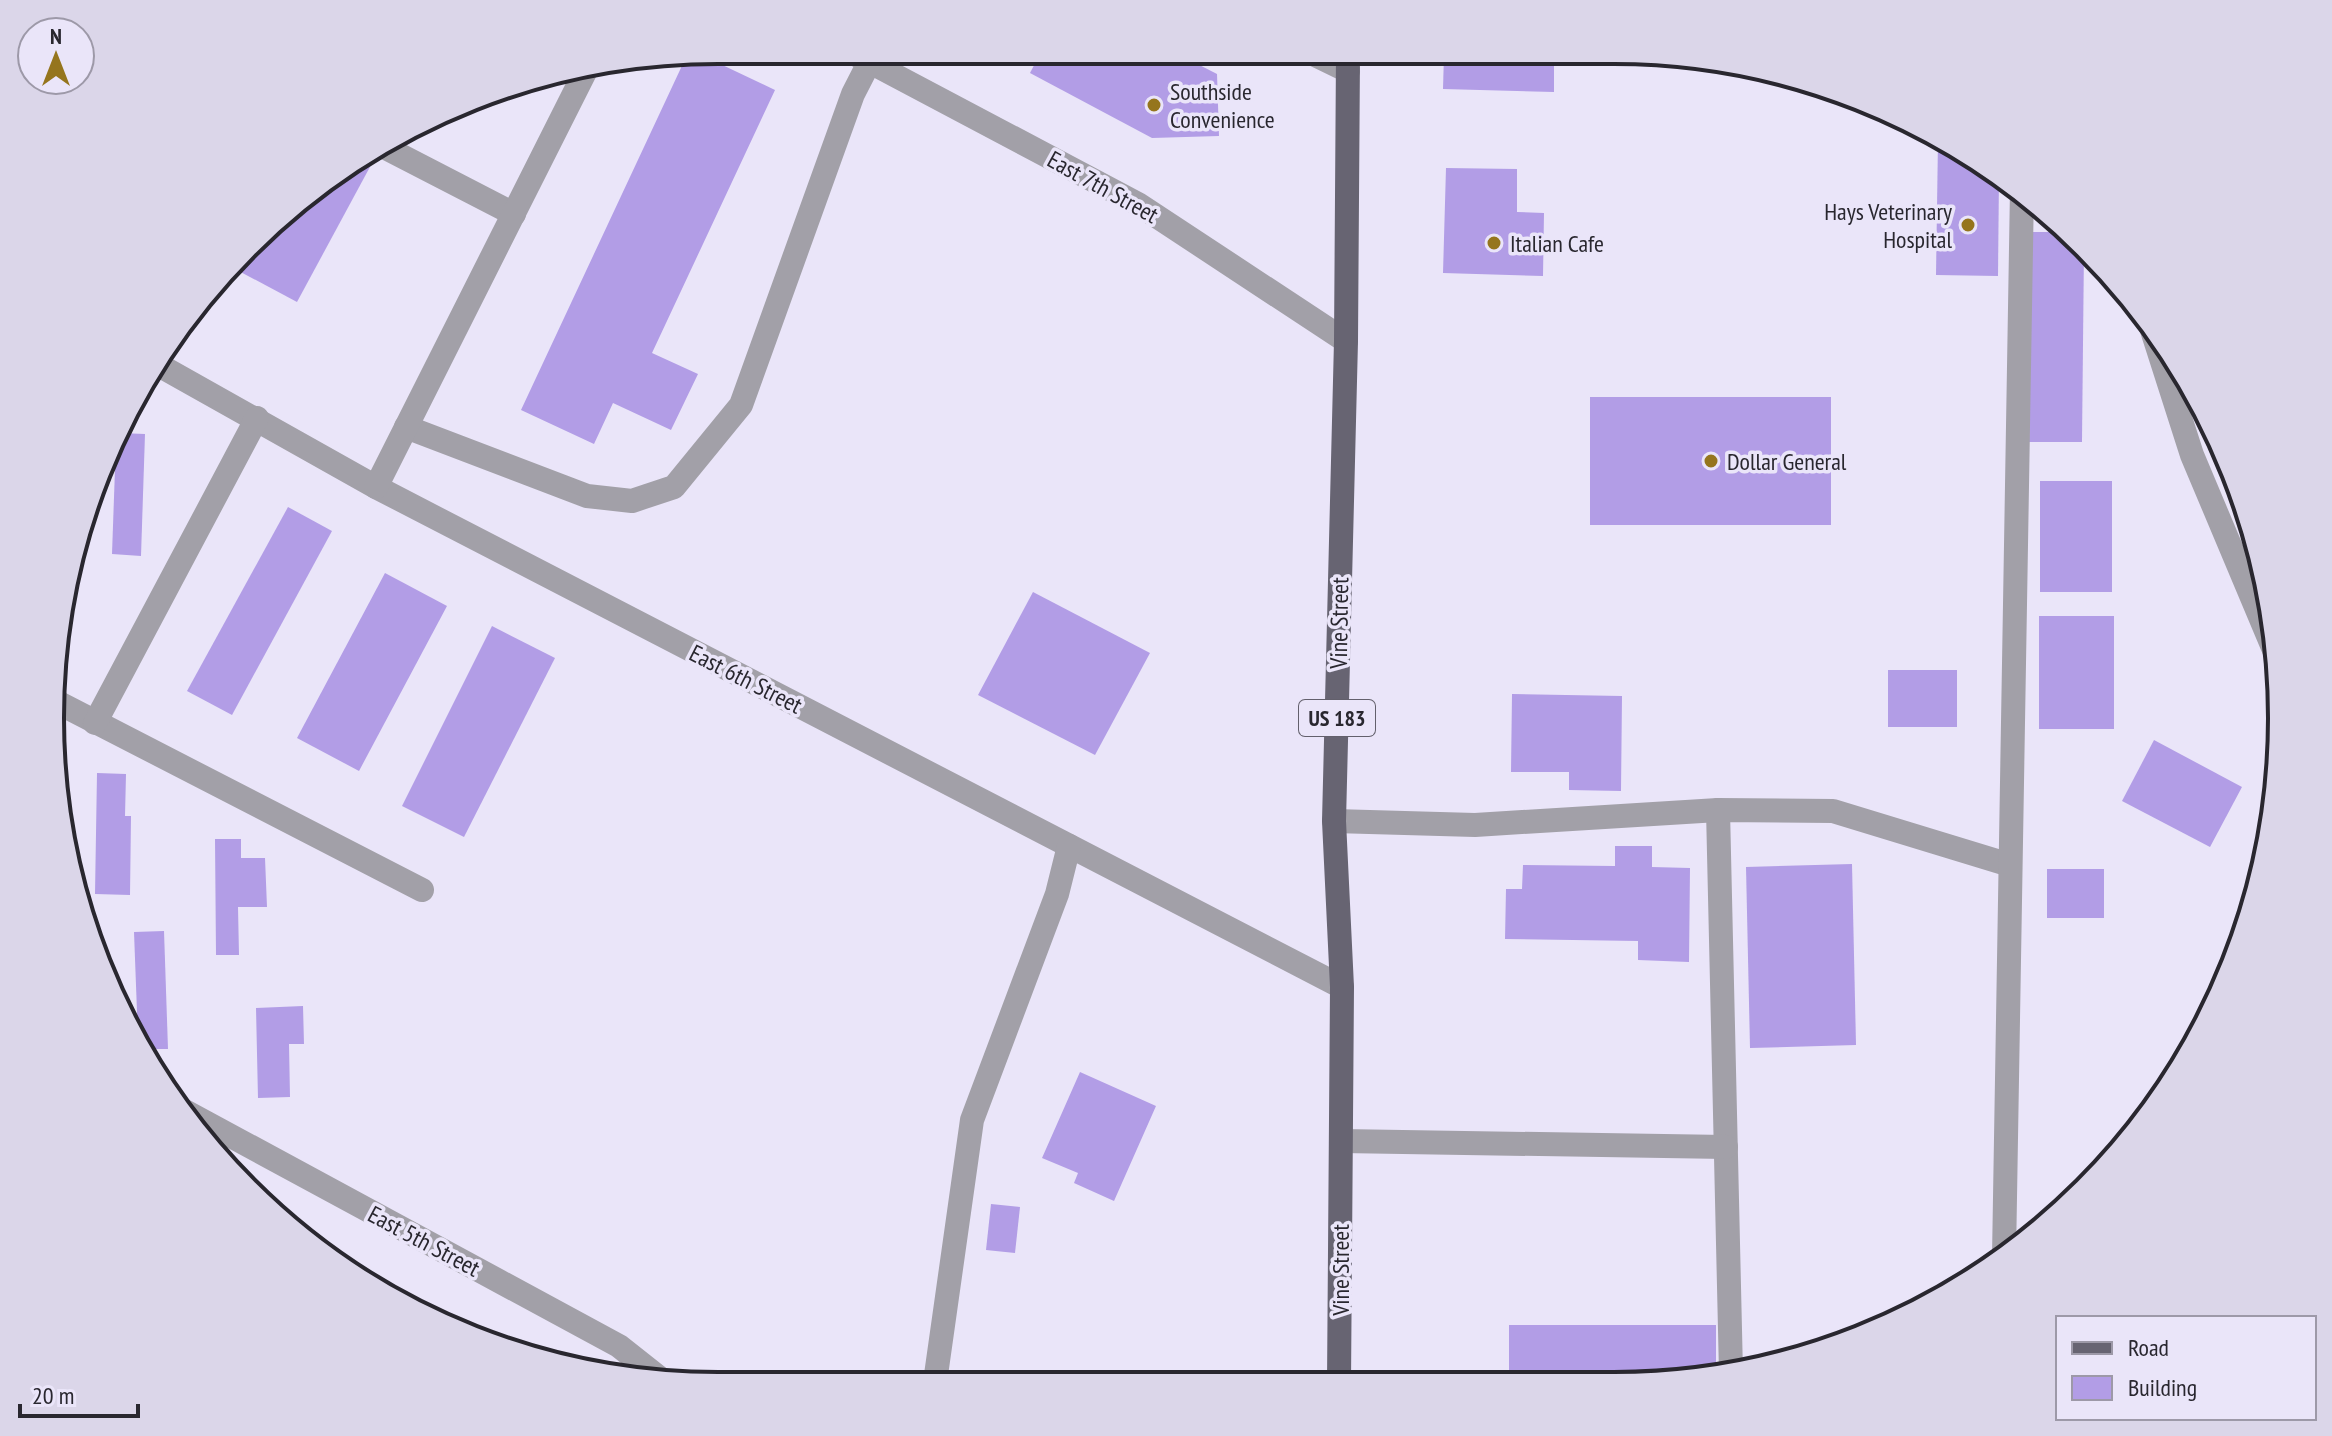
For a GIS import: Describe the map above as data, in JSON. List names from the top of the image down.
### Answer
{
  "streets": {
    "main road": ["Vine Street", "US 183"],
    "street": ["East 7th Street", "East 6th Street", "East 5th Street"]
  },
  "crossings": [
    ["East 7th Street", "Vine Street"],
    ["Vine Street", "East 6th Street"]
  ],
  "places": [
    "Southside Convenience",
    "Hays Veterinary Hospital",
    "Italian Cafe",
    "Dollar General"
  ],
  "legend": ["Road", "Building"],
  "scale_bar": "20 m",
  "north": "top"
}
